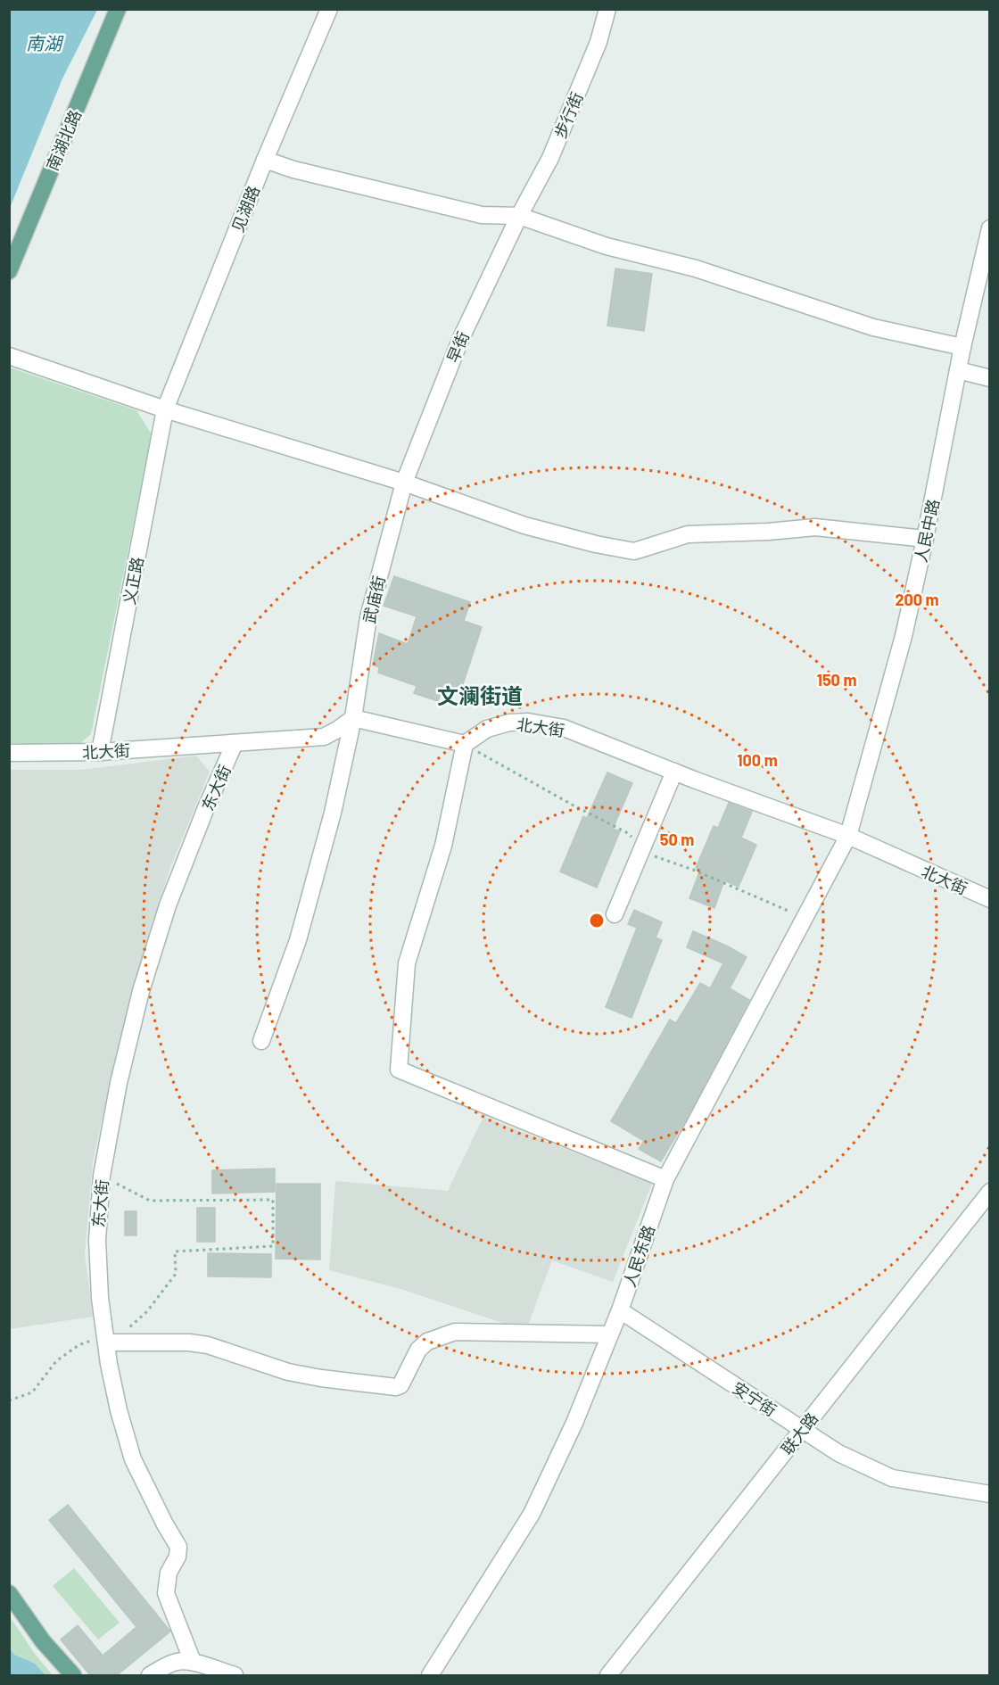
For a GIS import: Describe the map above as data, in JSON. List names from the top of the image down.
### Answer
{
  "streets": {
    "main road": ["南湖北路"],
    "street": [
      "步行街",
      "见湖路",
      "早街",
      "人民中路",
      "义正路",
      "武庙街",
      "北大街",
      "东大街",
      "人民东路",
      "安宁街",
      "联大路"
    ]
  },
  "crossings": [
    ["步行街", "早街"],
    ["见湖路", "义正路"],
    ["早街", "武庙街"],
    ["人民中路", "北大街"],
    ["人民中路", "人民东路"],
    ["义正路", "北大街"],
    ["武庙街", "北大街"],
    ["北大街", "东大街"],
    ["北大街", "人民东路"],
    ["人民东路", "安宁街"],
    ["安宁街", "联大路"]
  ],
  "districts": ["文澜街道"],
  "water": ["南湖"],
  "rings": [
    "200 m",
    "150 m",
    "100 m",
    "50 m"
  ]
}
